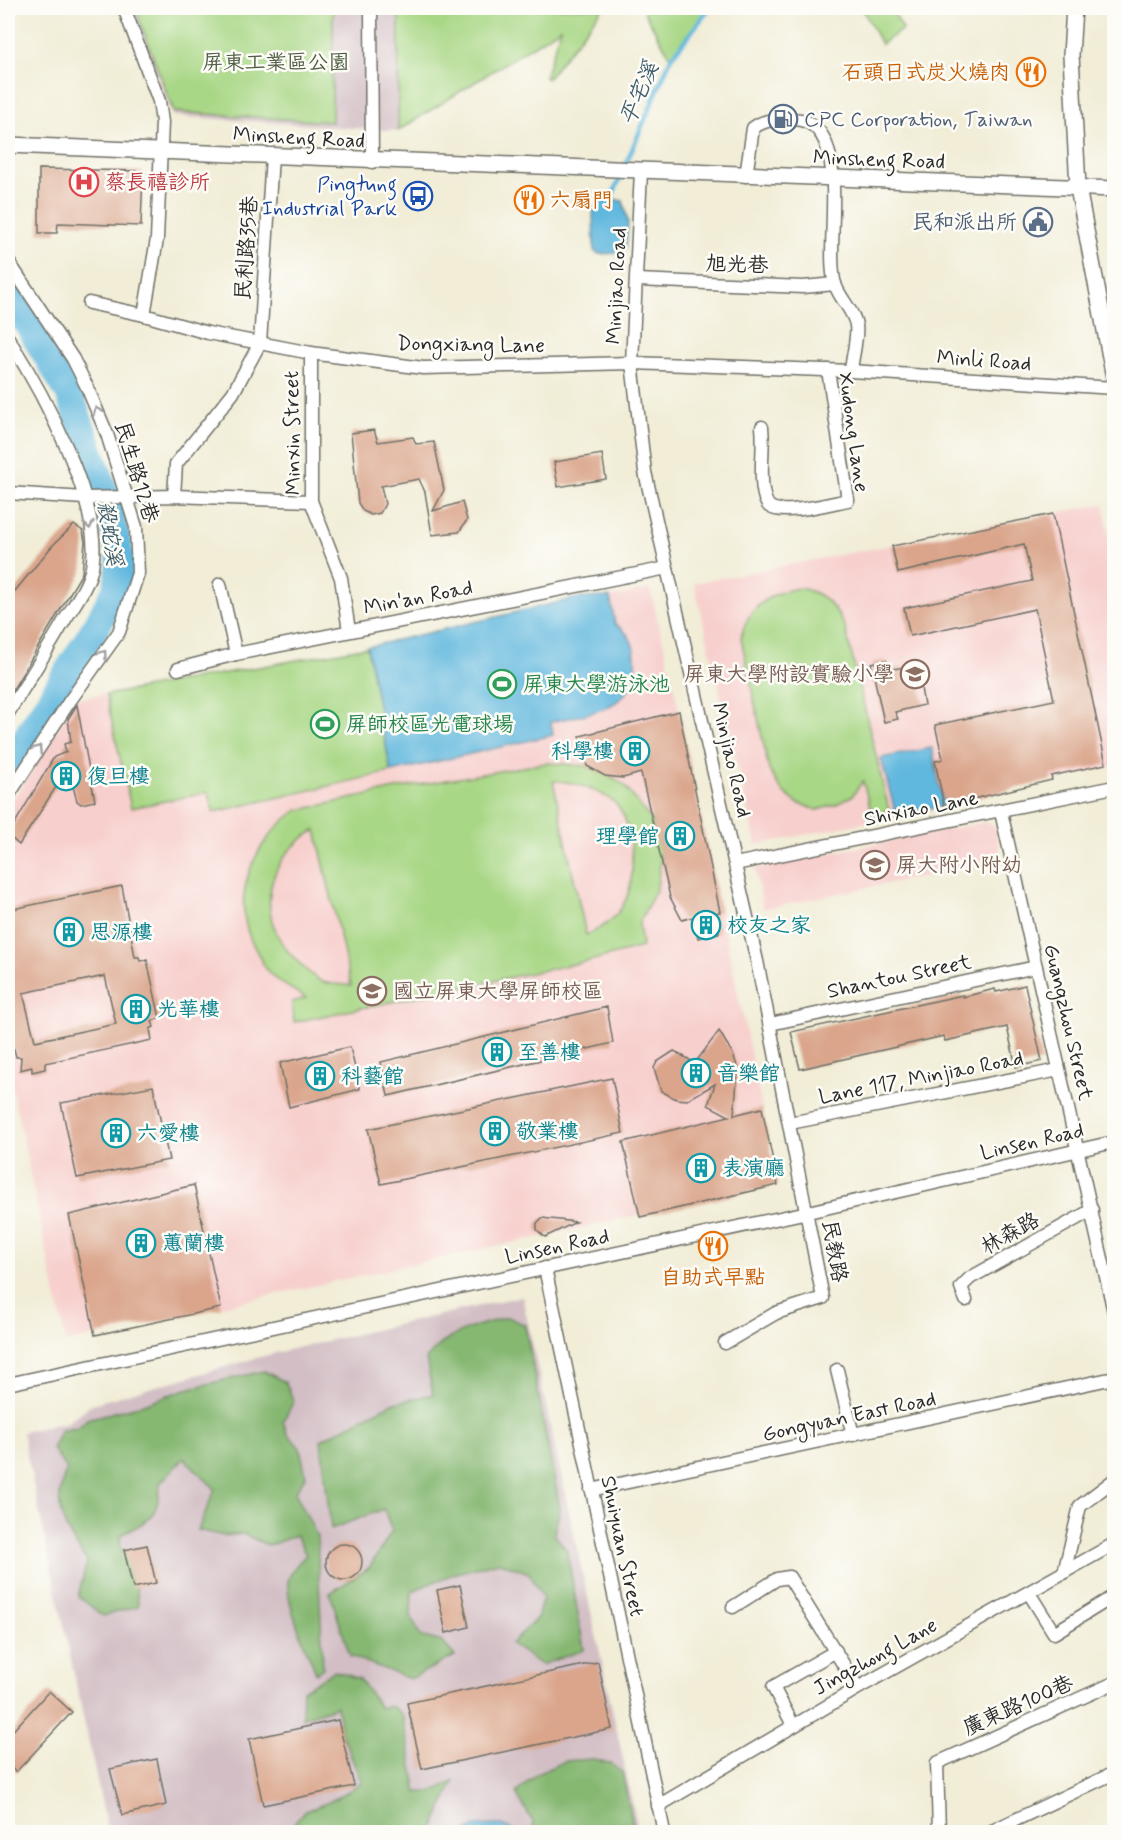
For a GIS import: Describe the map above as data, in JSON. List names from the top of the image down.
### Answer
{
  "streets": {
    "street": [
      "Minsheng Road",
      "民利路35巷",
      "旭光巷",
      "Minjiao Road",
      "Dongxiang Lane",
      "Minli Road",
      "Xudong Lane",
      "Minxin Street",
      "民生路12巷",
      "Min'an Road",
      "Shixiao Lane",
      "Shantou Street",
      "Guangzhou Street",
      "Lane 117, Minjiao Road",
      "Linsen Road",
      "林森路",
      "民教路",
      "Gongyuan East Road",
      "Shuiyuan Street",
      "Jingzhong Lane",
      "廣東路100巷"
    ]
  },
  "crossings": [
    ["Minsheng Road", "民利路35巷"],
    ["Minsheng Road", "Minjiao Road"],
    ["民利路35巷", "Minxin Street"],
    ["民利路35巷", "民生路12巷"],
    ["旭光巷", "Minjiao Road"],
    ["Minjiao Road", "Dongxiang Lane"],
    ["Minjiao Road", "Xudong Lane"],
    ["Minjiao Road", "Min'an Road"],
    ["Minjiao Road", "Shixiao Lane"],
    ["Minjiao Road", "Shantou Street"],
    ["Minjiao Road", "Lane 117, Minjiao Road"],
    ["Minjiao Road", "Linsen Road"],
    ["Minjiao Road", "民教路"],
    ["Dongxiang Lane", "Xudong Lane"],
    ["Dongxiang Lane", "Minxin Street"],
    ["Minli Road", "Xudong Lane"],
    ["Minxin Street", "民生路12巷"],
    ["Minxin Street", "Min'an Road"],
    ["Shixiao Lane", "Guangzhou Street"],
    ["Shantou Street", "Guangzhou Street"],
    ["Guangzhou Street", "Lane 117, Minjiao Road"],
    ["Guangzhou Street", "Linsen Road"],
    ["Guangzhou Street", "林森路"],
    ["Linsen Road", "民教路"],
    ["Linsen Road", "Shuiyuan Street"],
    ["Gongyuan East Road", "Shuiyuan Street"],
    ["Shuiyuan Street", "Jingzhong Lane"]
  ],
  "water": ["平宅溪", "殺蛇溪"],
  "parks": ["屏東工業區公園"],
  "places": {
    "restaurant": ["石頭日式炭火燒肉", "六扇門", "自助式早點"],
    "fuel station": ["CPC Corporation, Taiwan"],
    "hospital": ["蔡長禧診所"],
    "bus stop": ["Pingtung Industrial Park"],
    "public building": ["民和派出所"],
    "school or university": ["屏東大學附設實驗小學", "屏大附小附幼", "國立屏東大學屏師校區"],
    "sports": ["屏東大學游泳池", "屏師校區光電球場"],
    "building": [
      "科學樓",
      "復旦樓",
      "理學館",
      "校友之家",
      "思源樓",
      "光華樓",
      "至善樓",
      "音樂館",
      "科藝館",
      "敬業樓",
      "六愛樓",
      "表演廳",
      "蕙蘭樓"
    ]
  }
}
